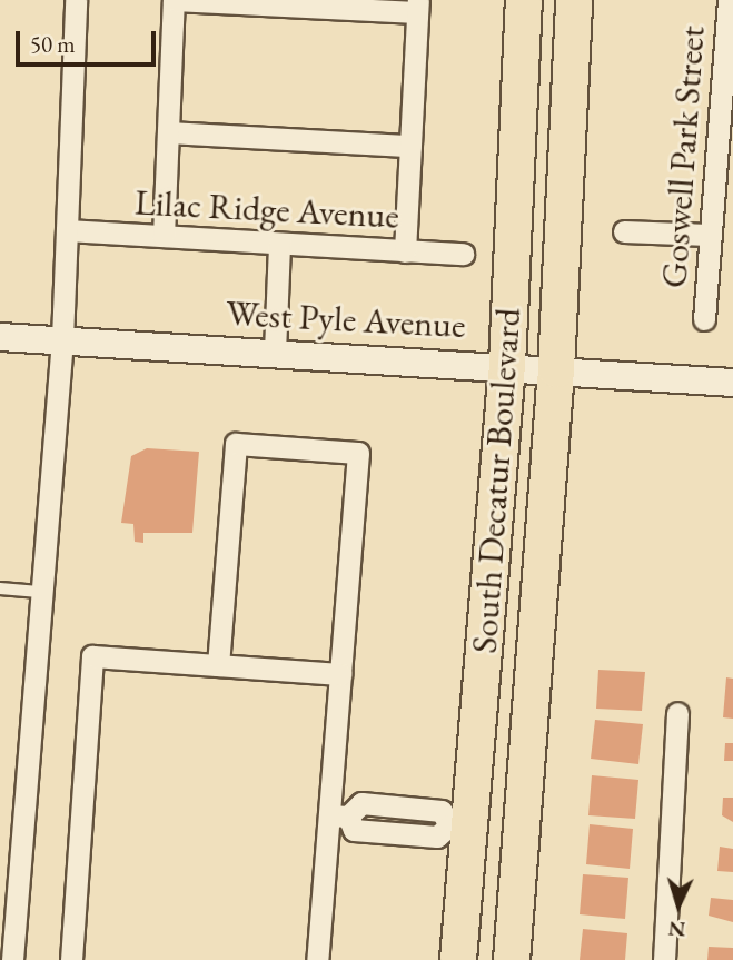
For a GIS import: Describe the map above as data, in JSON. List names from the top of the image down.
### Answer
{
  "streets": {
    "main road": ["South Decatur Boulevard"],
    "street": ["Goswell Park Street", "Lilac Ridge Avenue", "West Pyle Avenue"]
  },
  "crossings": [
    ["West Pyle Avenue", "South Decatur Boulevard"]
  ],
  "scale_bar": "50 m",
  "north": "bottom"
}
